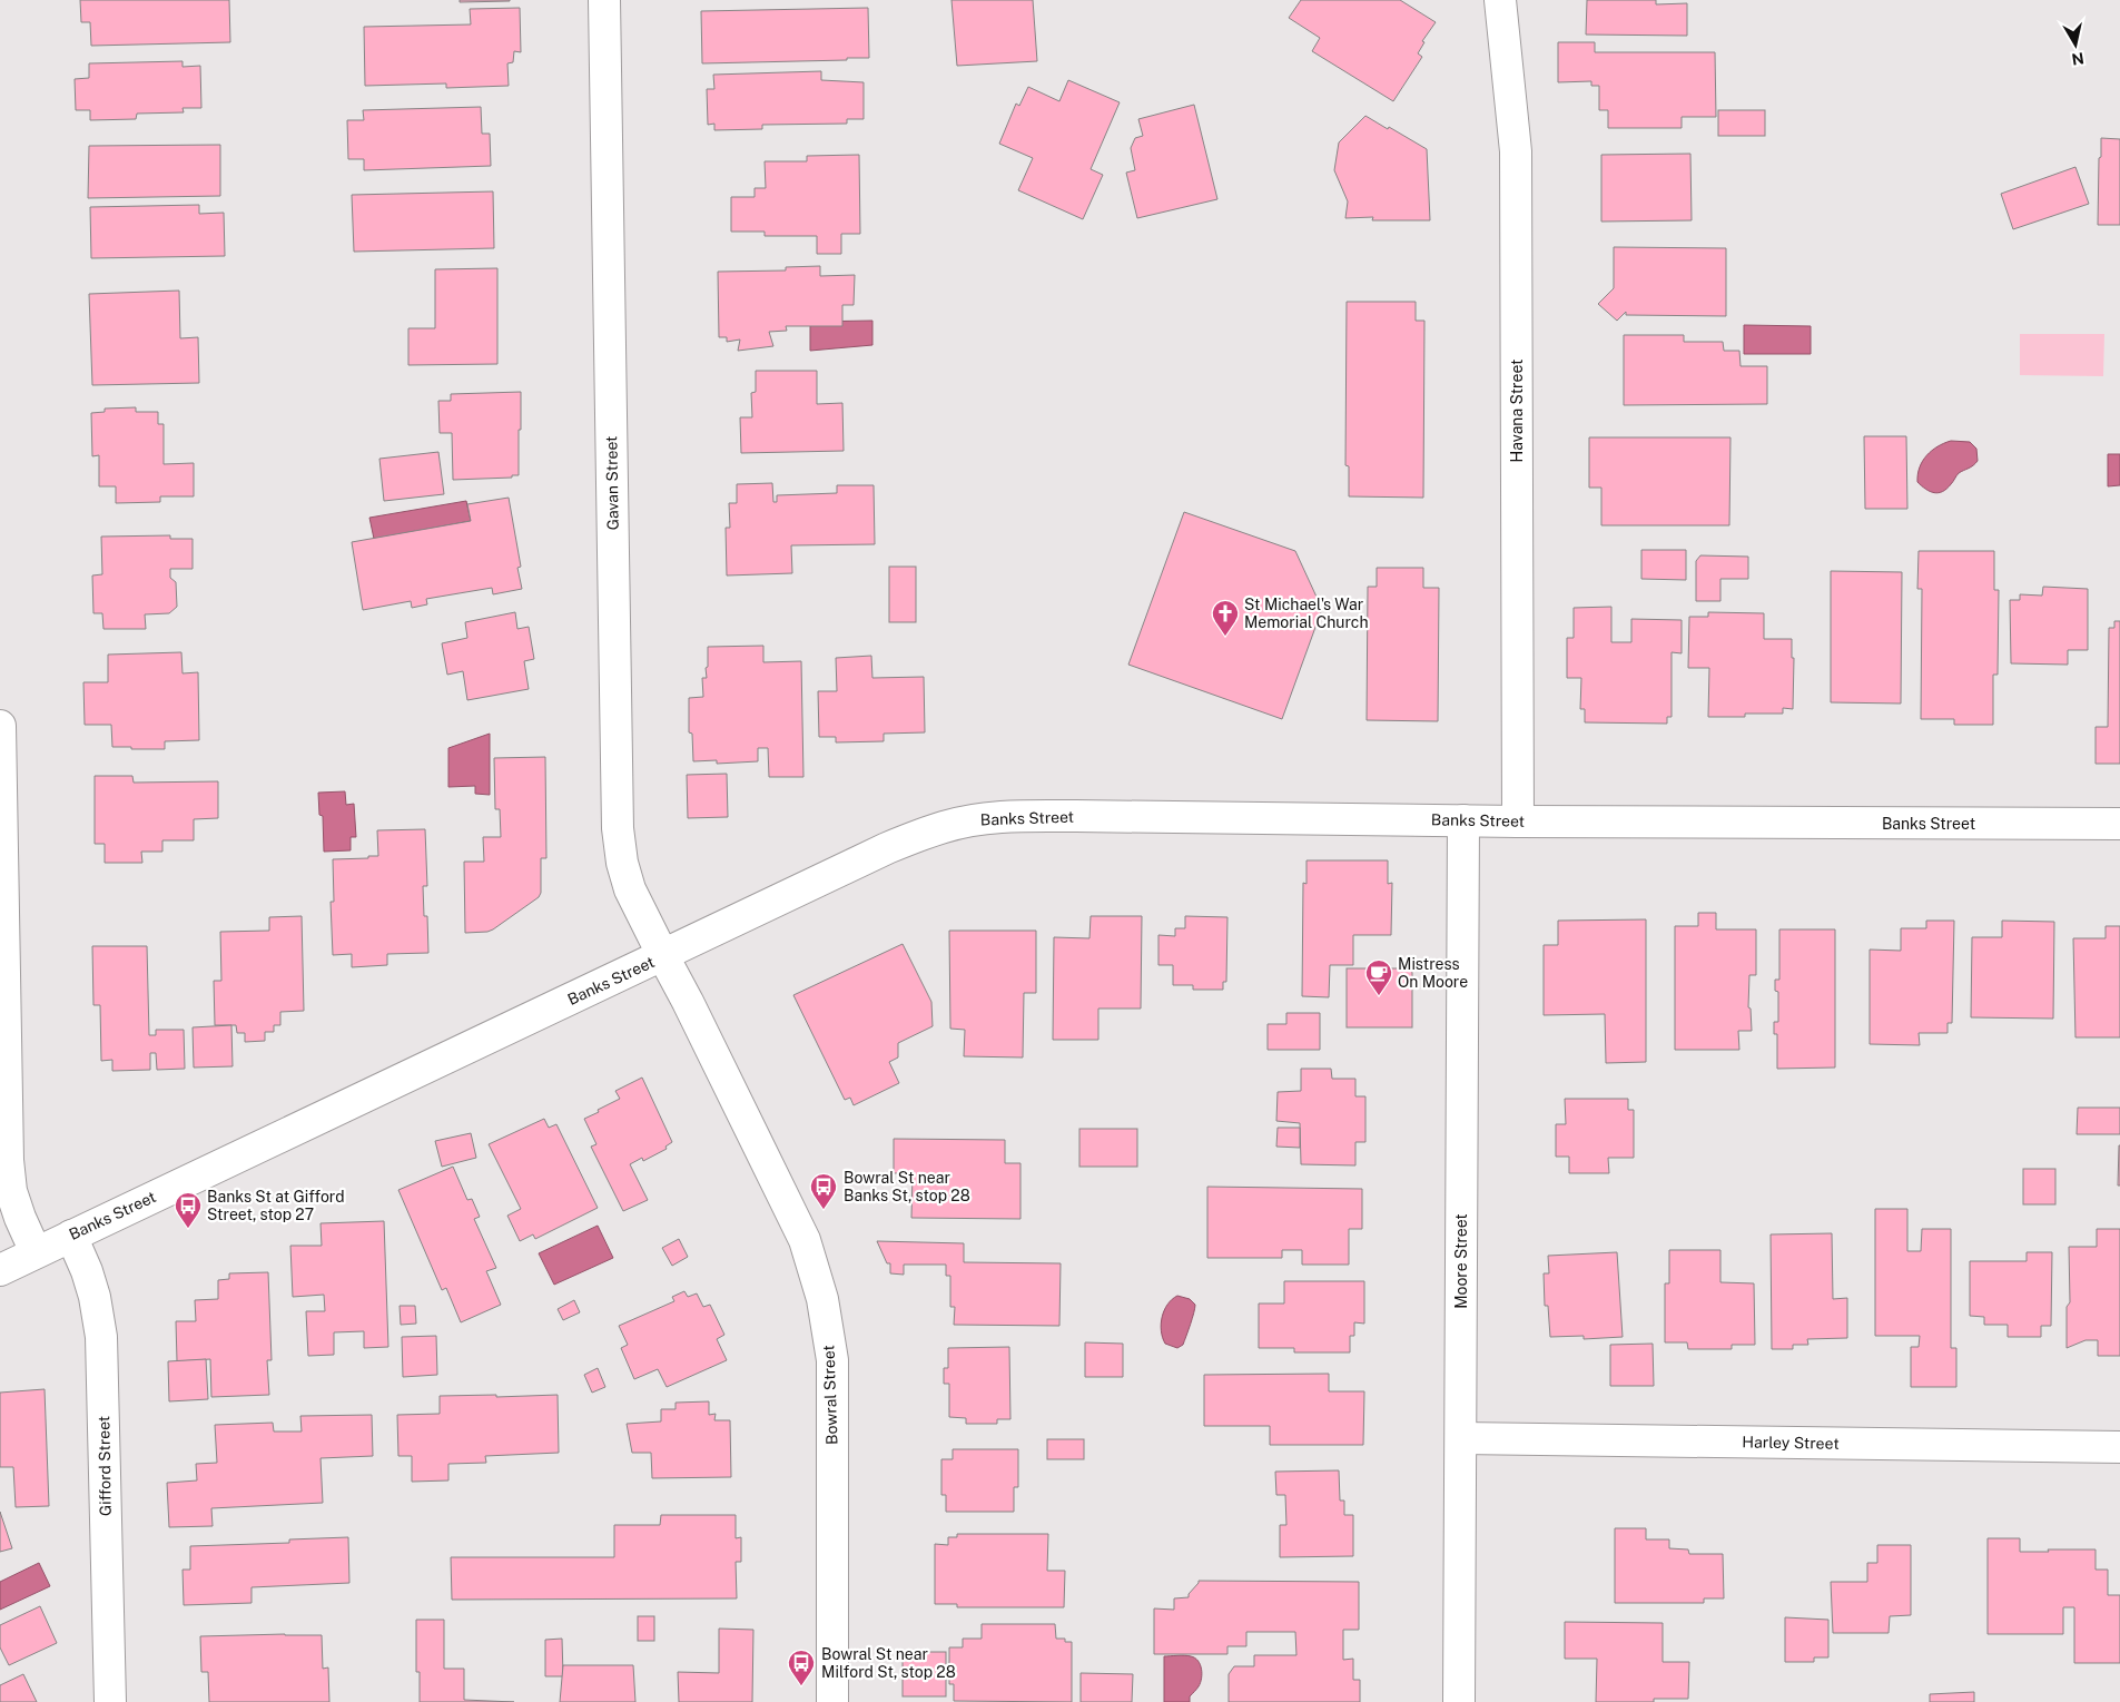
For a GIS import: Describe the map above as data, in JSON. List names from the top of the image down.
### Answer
{
  "streets": {
    "street": [
      "Havana Street",
      "Gavan Street",
      "Banks Street",
      "Moore Street",
      "Bowral Street",
      "Harley Street",
      "Gifford Street"
    ]
  },
  "crossings": [
    ["Havana Street", "Banks Street"],
    ["Gavan Street", "Banks Street"],
    ["Gavan Street", "Bowral Street"],
    ["Banks Street", "Moore Street"],
    ["Banks Street", "Bowral Street"],
    ["Banks Street", "Gifford Street"],
    ["Moore Street", "Harley Street"]
  ],
  "places": {
    "church": ["St Michael's War Memorial Church"],
    "cafe": ["Mistress On Moore"],
    "bus stop": ["Bowral St near Banks St, stop 28", "Banks St at Gifford Street, stop 27", "Bowral St near Milford St, stop 28"]
  },
  "north": "bottom"
}
